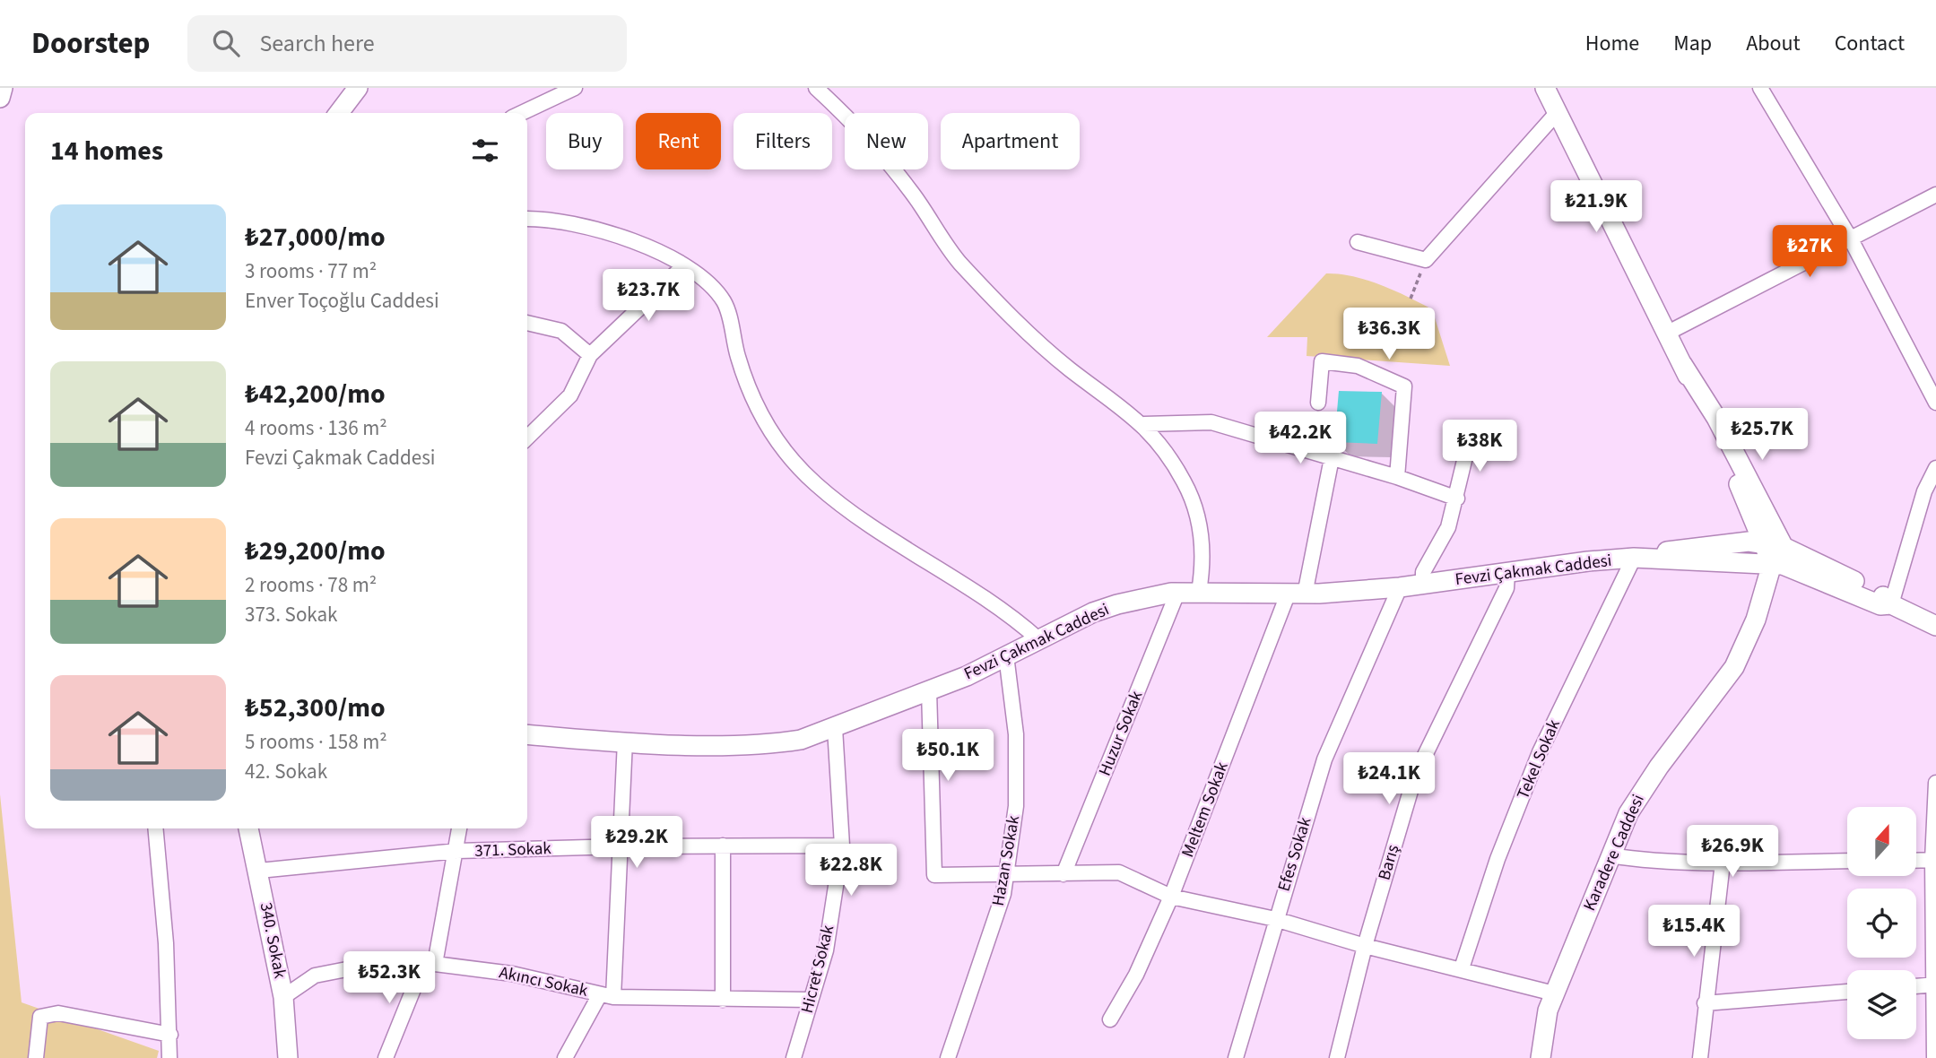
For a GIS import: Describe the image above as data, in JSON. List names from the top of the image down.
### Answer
{
  "streets": {
    "street": [
      "Fevzi Çakmak Caddesi",
      "Huzur Sokak",
      "Tekel Sokak",
      "Meltem Sokak",
      "371. Sokak",
      "Karadere Caddesi",
      "Efes Sokak",
      "Hazan Sokak",
      "Barış",
      "340. Sokak",
      "Hicret Sokak",
      "Akıncı Sokak"
    ]
  },
  "crossings": [
    ["Fevzi Çakmak Caddesi", "Huzur Sokak"],
    ["Fevzi Çakmak Caddesi", "Tekel Sokak"],
    ["Fevzi Çakmak Caddesi", "Meltem Sokak"],
    ["Fevzi Çakmak Caddesi", "Karadere Caddesi"],
    ["Fevzi Çakmak Caddesi", "Efes Sokak"],
    ["Fevzi Çakmak Caddesi", "Hazan Sokak"],
    ["Fevzi Çakmak Caddesi", "Barış"],
    ["Fevzi Çakmak Caddesi", "Hicret Sokak"],
    ["371. Sokak", "340. Sokak"],
    ["371. Sokak", "Hicret Sokak"],
    ["340. Sokak", "Akıncı Sokak"],
    ["Hicret Sokak", "Akıncı Sokak"]
  ],
  "north": "top",
  "page": {
    "header": "Doorstep",
    "search": "Search here",
    "nav": [
      "Home",
      "Map",
      "About",
      "Contact"
    ],
    "chip": [
      "Buy",
      "Rent",
      "Filters",
      "New",
      "Apartment"
    ],
    "heading": "14 homes",
    "price": [
      "₺21.9K",
      "₺27K",
      "₺23.7K",
      "₺36.3K",
      "₺25.7K",
      "₺42.2K",
      "₺38K",
      "₺50.1K",
      "₺24.1K",
      "₺29.2K",
      "₺26.9K",
      "₺22.8K",
      "₺15.4K",
      "₺52.3K"
    ],
    "list": [
      {
        "name": "₺27,000/mo",
        "note": "3 rooms · 77 m² · Enver Toçoğlu Caddesi"
      },
      {
        "name": "₺42,200/mo",
        "note": "4 rooms · 136 m² · Fevzi Çakmak Caddesi"
      },
      {
        "name": "₺29,200/mo",
        "note": "2 rooms · 78 m² · 373. Sokak"
      },
      {
        "name": "₺52,300/mo",
        "note": "5 rooms · 158 m² · 42. Sokak"
      }
    ]
  }
}
